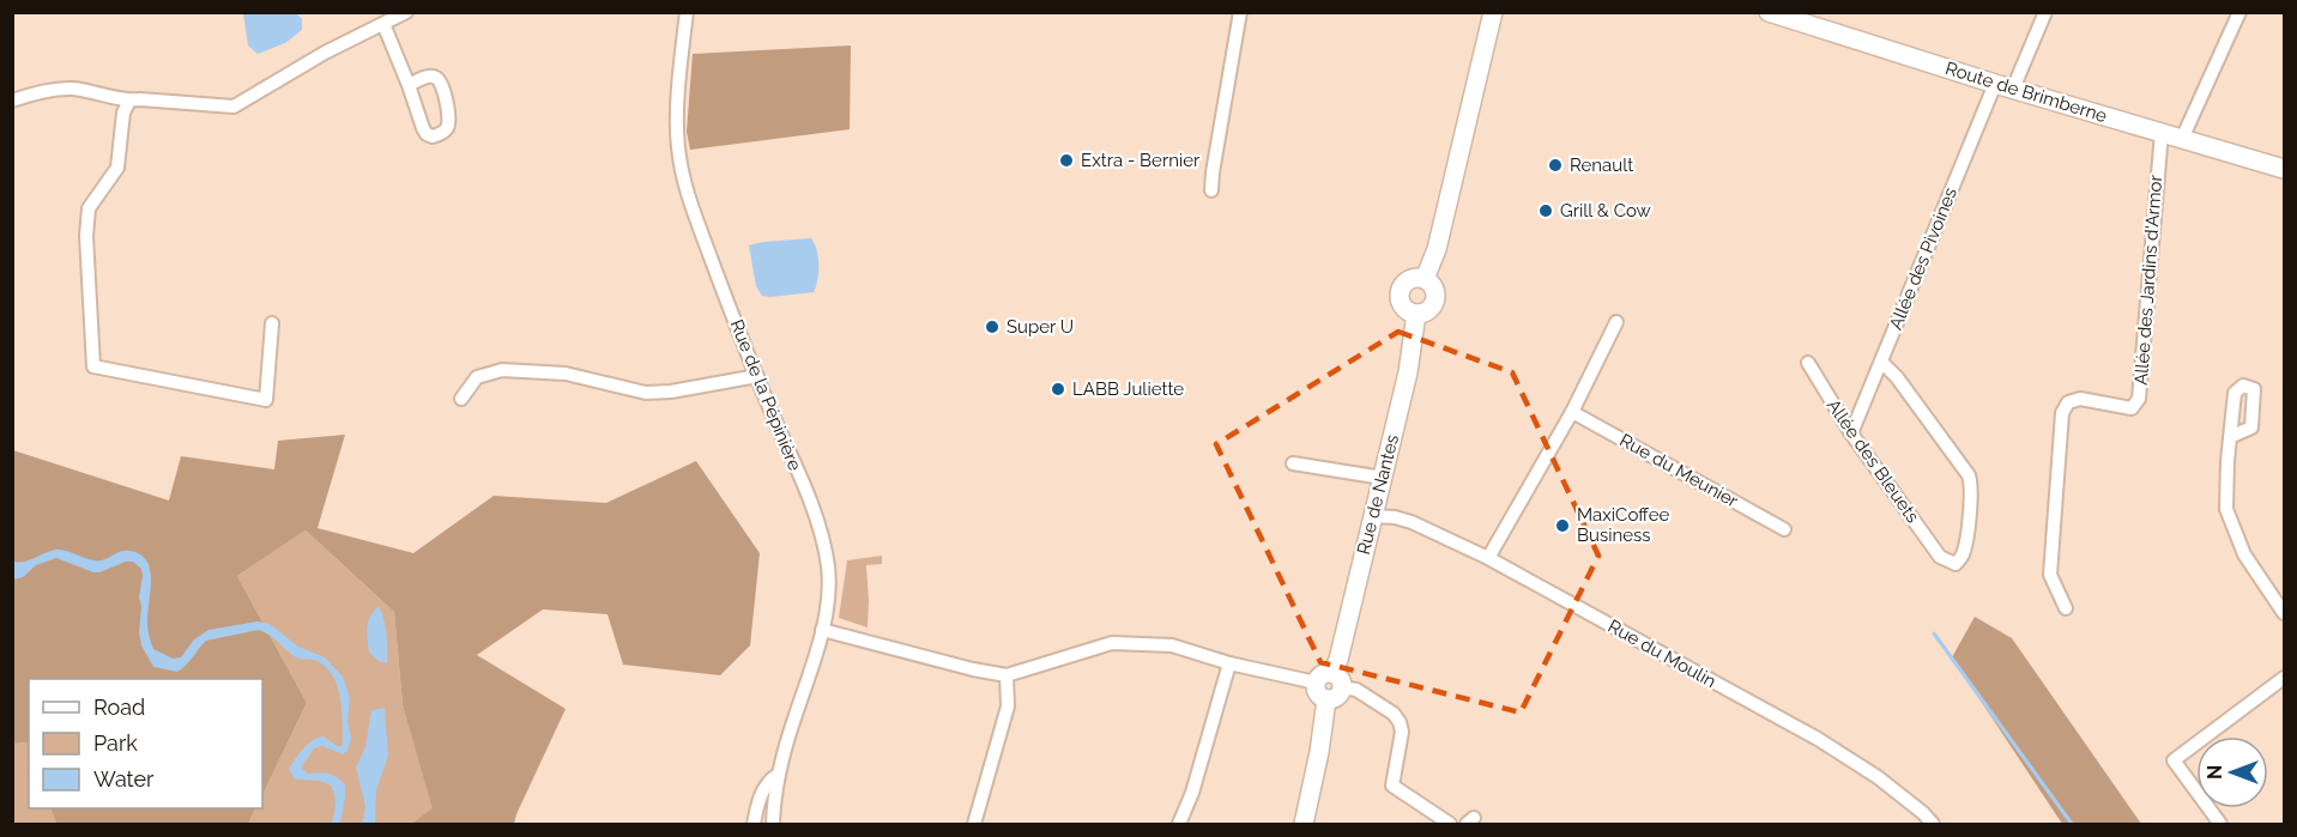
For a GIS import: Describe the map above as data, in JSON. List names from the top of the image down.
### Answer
{
  "streets": {
    "main road": ["Route de Brimberne", "Rue de Nantes"],
    "street": [
      "Allée des Pivoines",
      "Allée des Jardins d'Armor",
      "Rue de la Pépinière",
      "Allée des Bleuets",
      "Rue du Meunier",
      "Rue du Moulin"
    ]
  },
  "crossings": [
    ["Route de Brimberne", "Allée des Pivoines"],
    ["Route de Brimberne", "Allée des Jardins d'Armor"],
    ["Allée des Pivoines", "Allée des Bleuets"],
    ["Rue de Nantes", "Rue du Moulin"]
  ],
  "places": [
    "Extra - Bernier",
    "Renault",
    "Grill & Cow",
    "Super U",
    "LABB Juliette",
    "MaxiCoffee Business"
  ],
  "legend": ["Road", "Park", "Water"],
  "north": "left"
}
